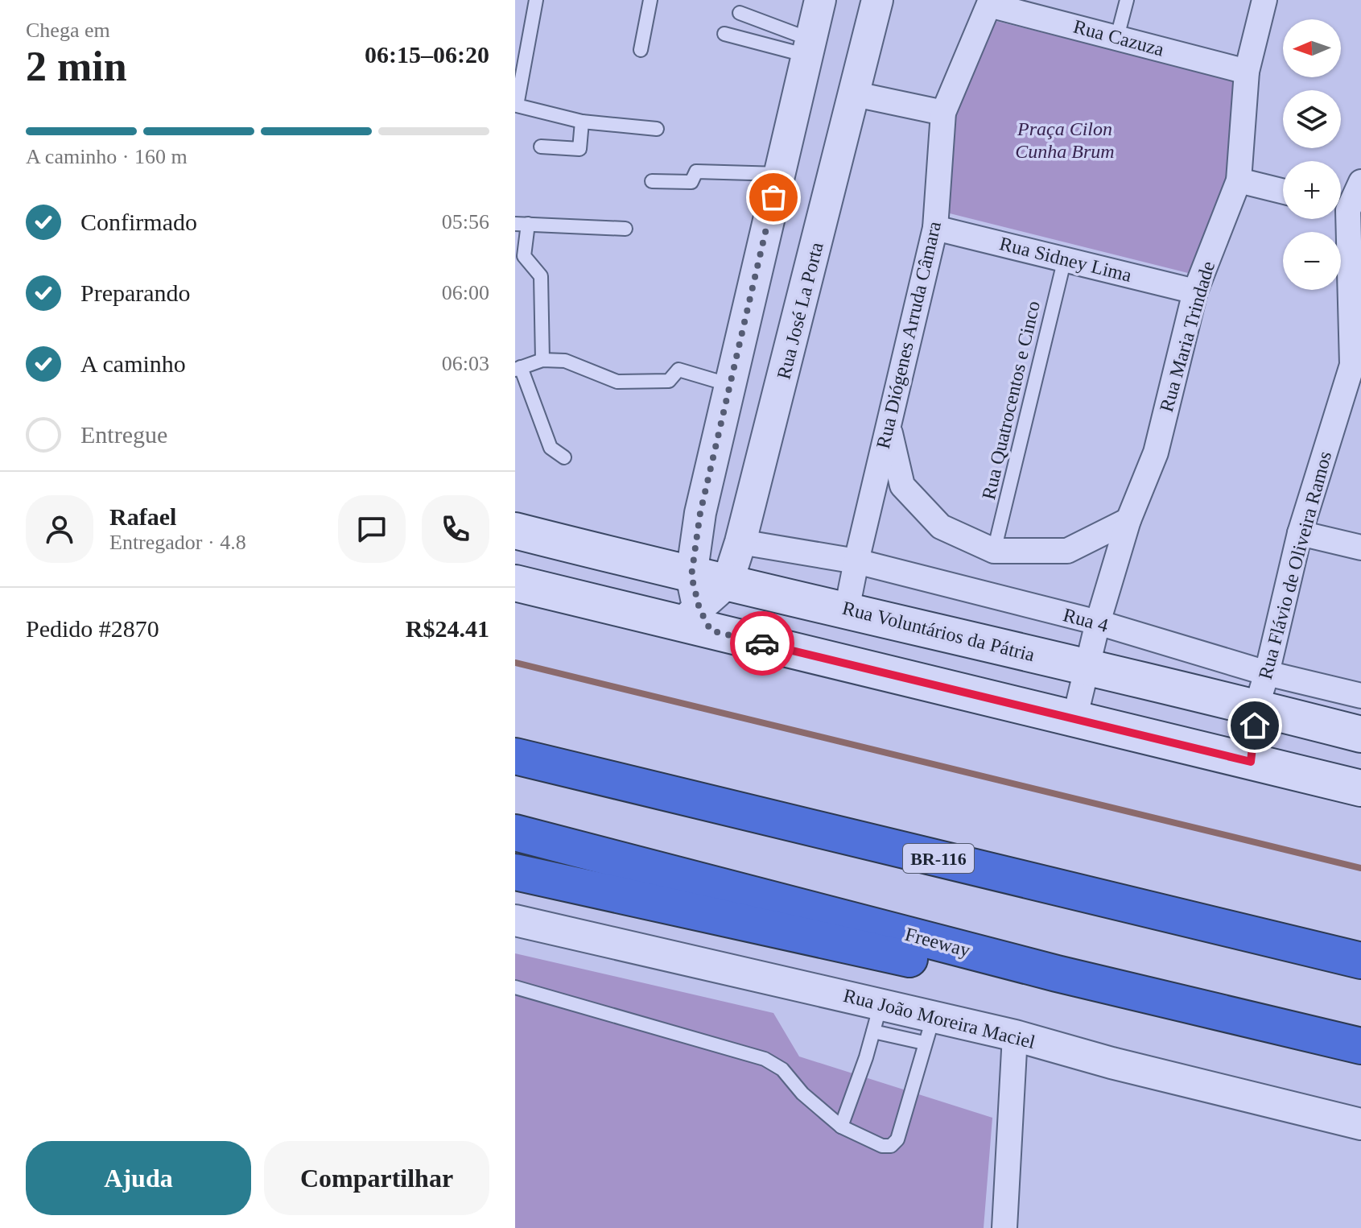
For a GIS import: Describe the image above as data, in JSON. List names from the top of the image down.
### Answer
{
  "streets": {
    "highway": ["BR-116", "Freeway"],
    "main road": ["Rua Voluntários da Pátria"],
    "street": [
      "Rua Cazuza",
      "Rua Sidney Lima",
      "Rua José La Porta",
      "Rua Diógenes Arruda Câmara",
      "Rua Maria Trindade",
      "Rua Flávio de Oliveira Ramos",
      "Rua 4",
      "Rua João Moreira Maciel"
    ],
    "lane": ["Rua Quatrocentos e Cinco"]
  },
  "crossings": [
    ["Rua Cazuza", "Rua Diógenes Arruda Câmara"],
    ["Rua Cazuza", "Rua Maria Trindade"],
    ["Rua Sidney Lima", "Rua Diógenes Arruda Câmara"],
    ["Rua Sidney Lima", "Rua Maria Trindade"],
    ["Rua Sidney Lima", "Rua Quatrocentos e Cinco"],
    ["Rua José La Porta", "Rua 4"],
    ["Rua José La Porta", "Rua Voluntários da Pátria"],
    ["Rua Diógenes Arruda Câmara", "Rua 4"],
    ["Rua Maria Trindade", "Rua 4"],
    ["Rua Maria Trindade", "Rua Voluntários da Pátria"],
    ["Rua Flávio de Oliveira Ramos", "Rua 4"],
    ["Rua Flávio de Oliveira Ramos", "Rua Voluntários da Pátria"]
  ],
  "parks": ["Praça Cilon Cunha Brum"],
  "north": "left",
  "page": {
    "heading": ["2 min", "Chega em", "06:15–06:20"],
    "panel": [
      "Rafael",
      "Entregador · 4.8",
      "Pedido #2870",
      "R$24.41"
    ],
    "map_buttons": ["+", "−"],
    "bar": "A caminho · 160 m",
    "list": [
      ["Confirmado", "05:56"],
      ["Preparando", "06:00"],
      ["A caminho", "06:03"],
      "Entregue"
    ],
    "buttons": ["Ajuda", "Compartilhar"]
  }
}
